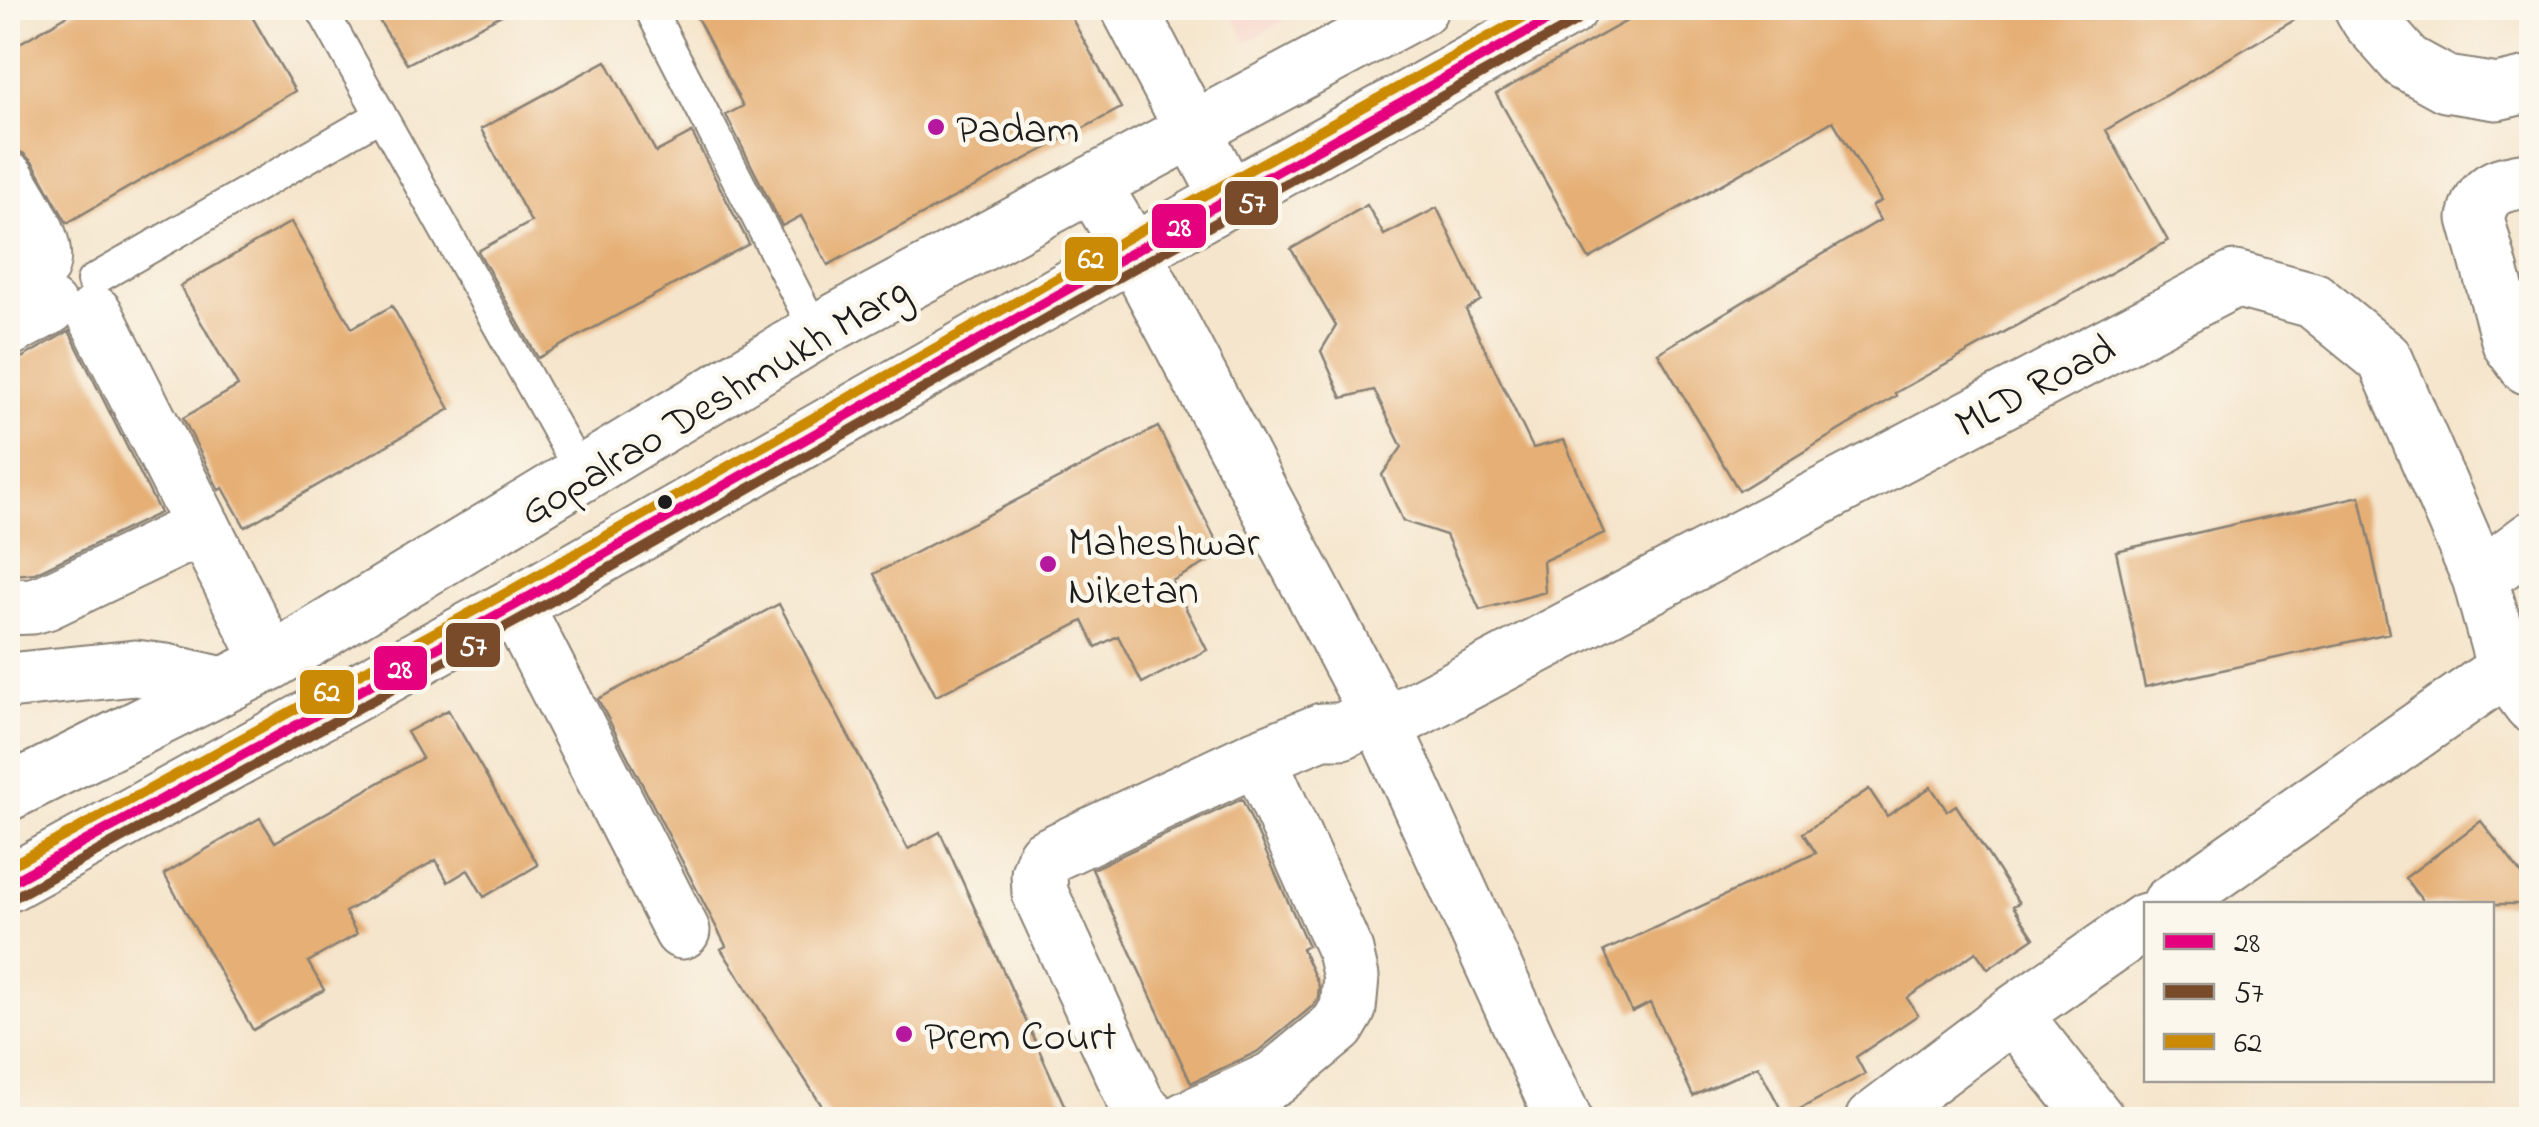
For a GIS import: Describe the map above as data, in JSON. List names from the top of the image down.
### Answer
{
  "streets": {
    "street": ["MLD Road", "Gopalrao Deshmukh Marg"]
  },
  "places": ["Padam", "Maheshwar Niketan", "Prem Court"],
  "lines": ["transit line 28", "transit line 62", "transit line 57"],
  "legend": ["28", "57", "62"]
}
